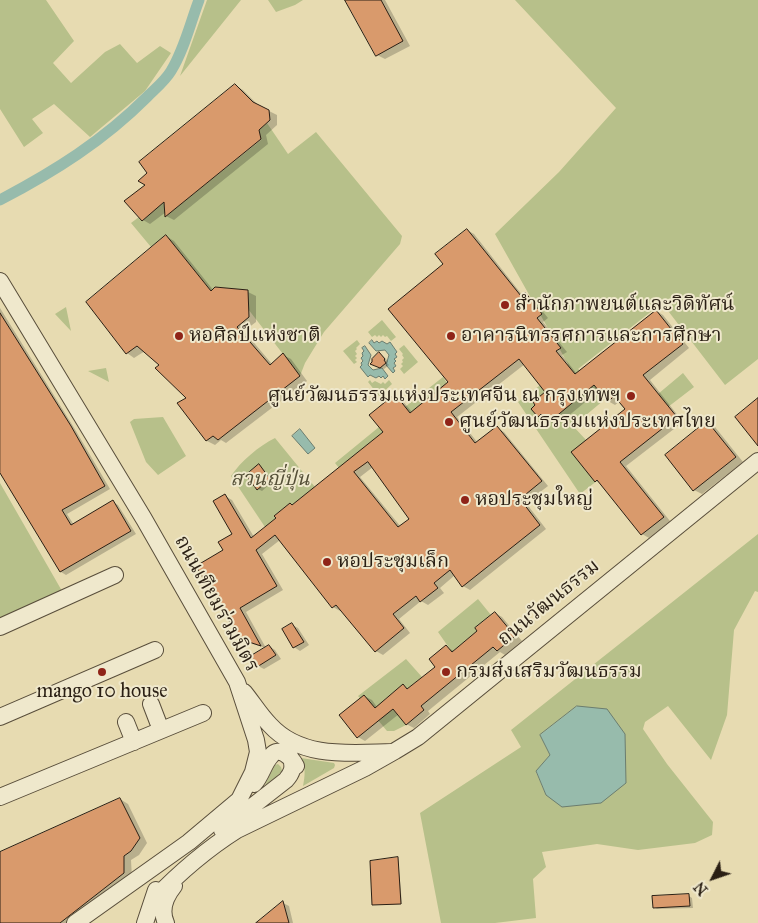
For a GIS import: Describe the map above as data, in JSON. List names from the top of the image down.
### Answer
{
  "streets": {
    "street": ["ถนนวัฒนธรรม", "ถนนเทียมร่วมมิตร"]
  },
  "parks": ["สวนญี่ปุ่น"],
  "places": [
    "สำนักภาพยนต์และวิดิทัศน์",
    "หอศิลป์แห่งชาติ",
    "อาคารนิทรรศการและการศึกษา",
    "ศูนย์วัฒนธรรมแห่งประเทศจีน ณ กรุงเทพฯ",
    "ศูนย์วัฒนธรรมแห่งประเทศไทย",
    "หอประชุมใหญ่",
    "หอประชุมเล็ก",
    "mango 10 house",
    "กรมส่งเสริมวัฒนธรรม"
  ],
  "north": "bottom left"
}
